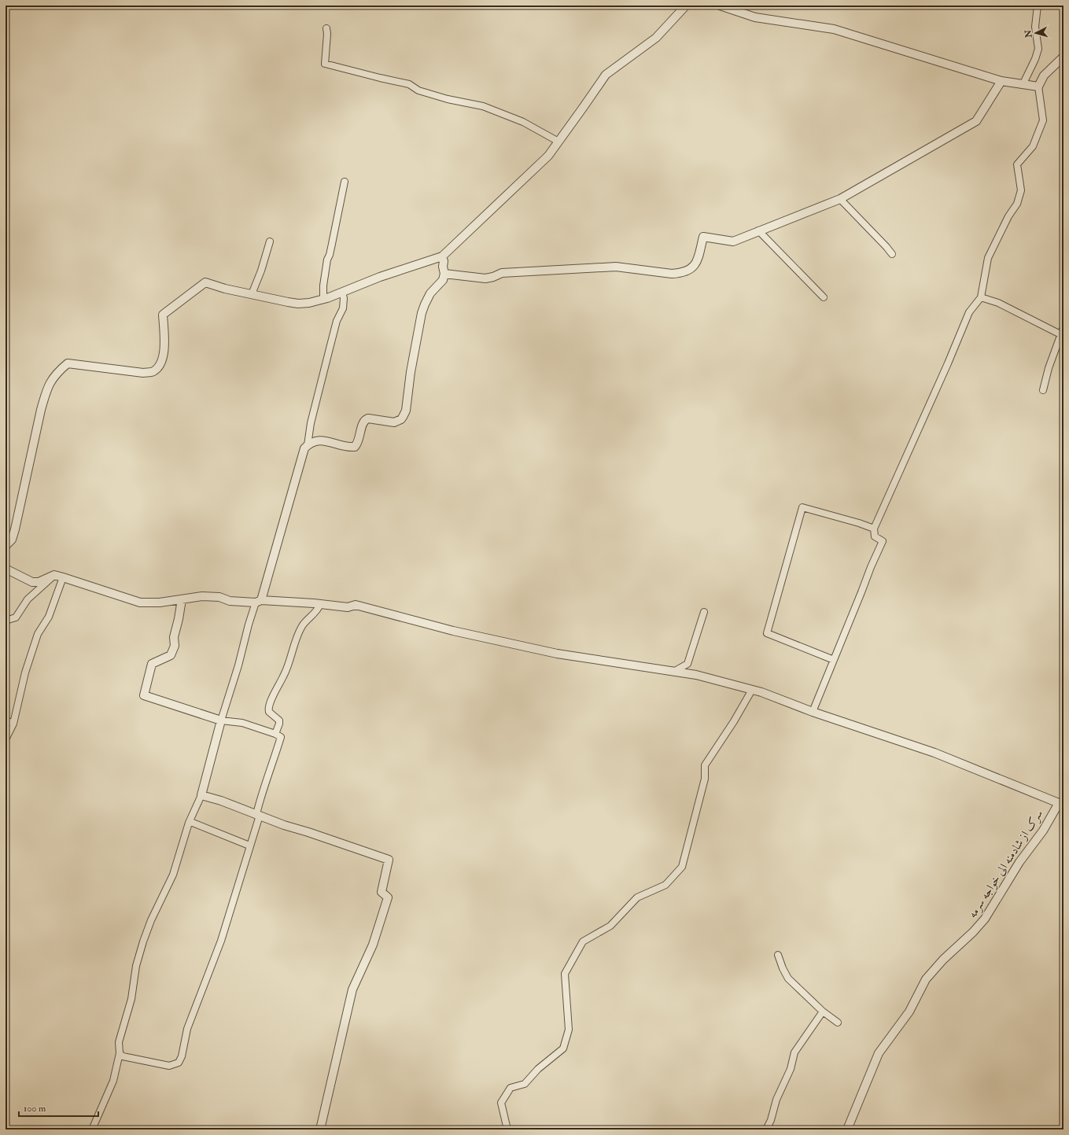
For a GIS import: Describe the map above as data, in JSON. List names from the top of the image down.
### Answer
{
  "streets": {
    "street": ["سرک از شادمنه الی خواجه سرمه"]
  },
  "scale_bar": "100 m",
  "north": "left"
}
